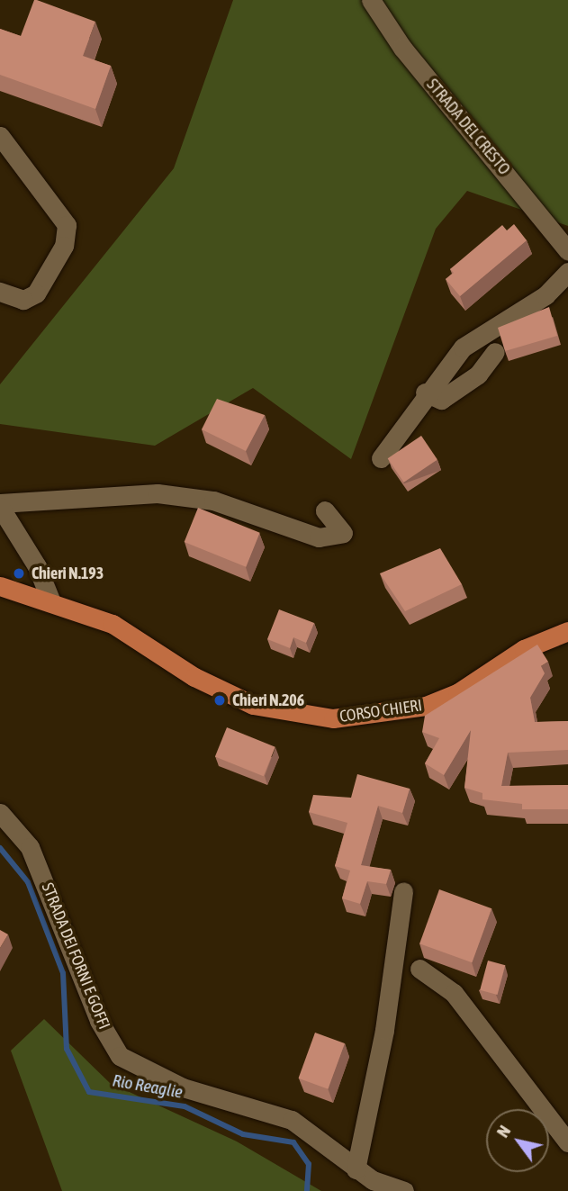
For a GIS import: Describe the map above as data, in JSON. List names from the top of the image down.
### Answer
{
  "streets": {
    "main road": ["CORSO CHIERI"],
    "street": ["STRADA DEL CRESTO", "STRADA DEI FORNI E GOFFI"]
  },
  "water": ["Rio Reaglie"],
  "places": ["Chieri N.193", "Chieri N.206"],
  "north": "top left"
}
